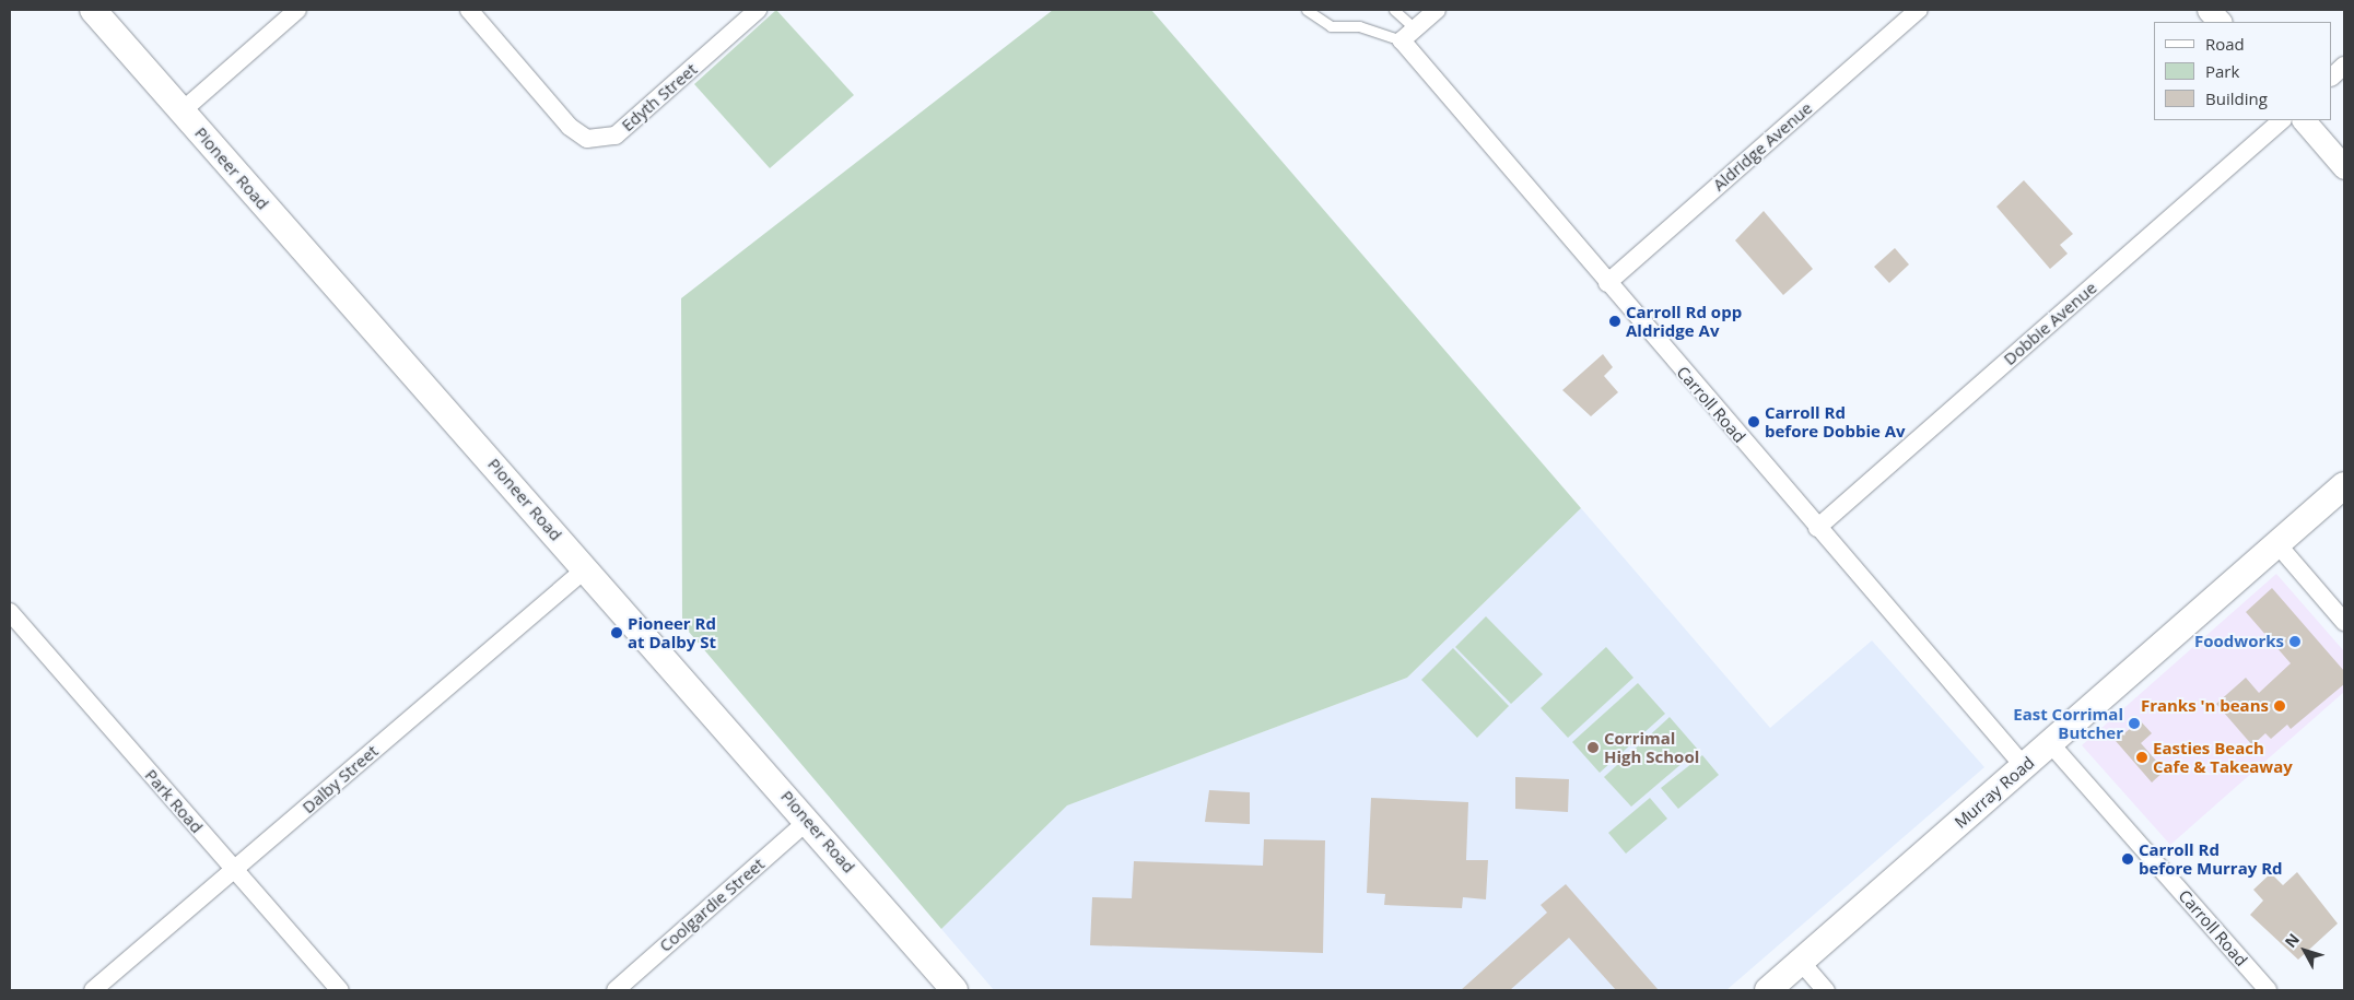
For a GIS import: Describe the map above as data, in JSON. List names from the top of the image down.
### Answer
{
  "streets": {
    "main road": ["Pioneer Road", "Murray Road"],
    "street": [
      "Edyth Street",
      "Aldridge Avenue",
      "Dobbie Avenue",
      "Carroll Road",
      "Dalby Street",
      "Park Road",
      "Coolgardie Street"
    ]
  },
  "crossings": [
    ["Aldridge Avenue", "Carroll Road"],
    ["Pioneer Road", "Dalby Street"],
    ["Pioneer Road", "Coolgardie Street"],
    ["Dobbie Avenue", "Carroll Road"],
    ["Carroll Road", "Murray Road"],
    ["Dalby Street", "Park Road"]
  ],
  "places": [
    "Carroll Rd opp Aldridge Av",
    "Carroll Rd before Dobbie Av",
    "Pioneer Rd at Dalby St",
    "Foodworks",
    "Franks 'n beans",
    "East Corrimal Butcher",
    "Corrimal High School",
    "Easties Beach Cafe & Takeaway",
    "Carroll Rd before Murray Rd"
  ],
  "legend": ["Road", "Park", "Building"],
  "north": "top left"
}
